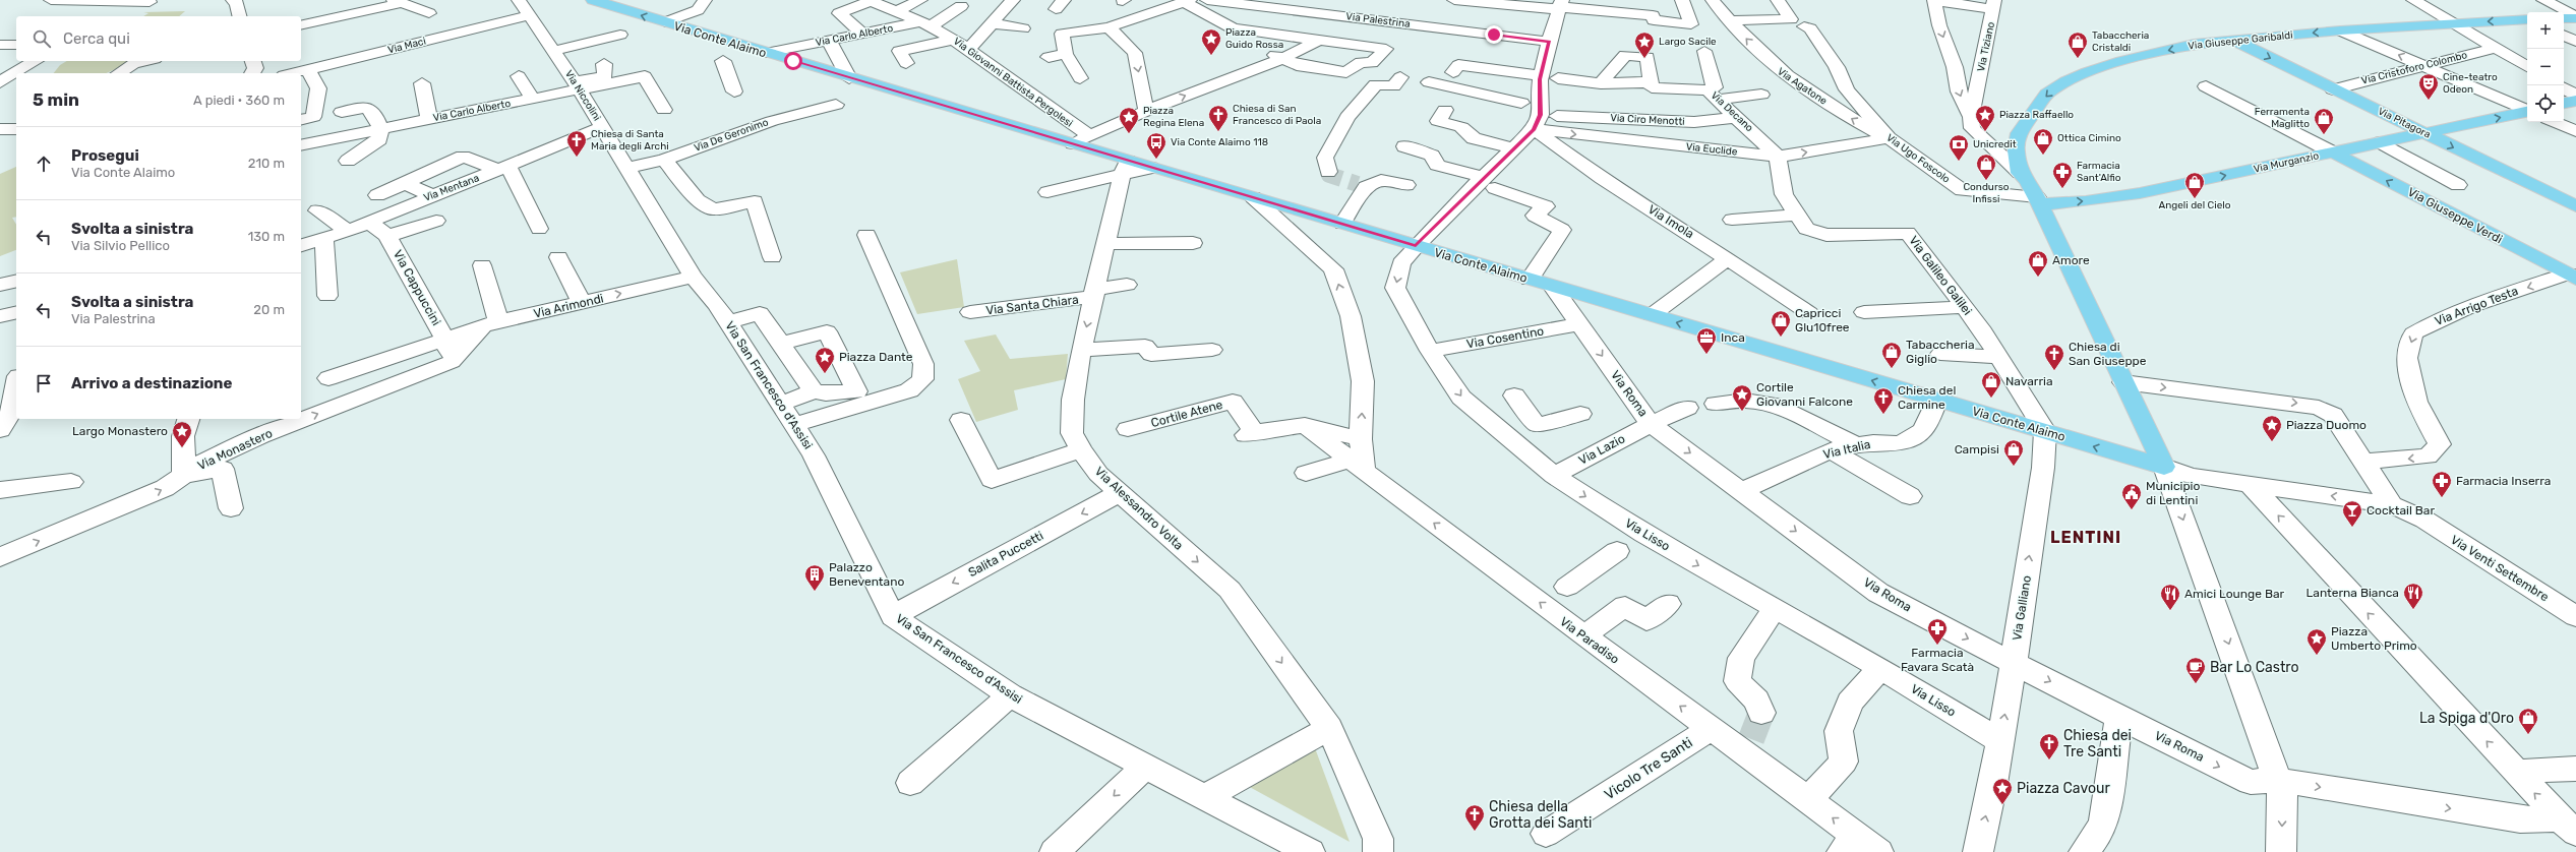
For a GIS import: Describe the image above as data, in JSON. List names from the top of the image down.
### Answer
{
  "streets": {
    "main road": [
      "Via Conte Alaimo",
      "Via Giuseppe Garibaldi",
      "Via Pitagora",
      "Via Murganzio",
      "Via Giuseppe Verdi"
    ],
    "street": [
      "Via Palestrina",
      "Via Carlo Alberto",
      "Via Maci",
      "Via Tiziano",
      "Via Cristoforo Colombo",
      "Via Giovanni Battista Pergolesi",
      "Via Agatone",
      "Via Niccolini",
      "Via Decano",
      "Via Ciro Menotti",
      "Via De Geronimo",
      "Via Euclide",
      "Via Ugo Foscolo",
      "Via Mentana",
      "Via Imola",
      "Via Galileo Galilei",
      "Via Cappuccini",
      "Via Santa Chiara",
      "Via Arimondi",
      "Via Arrigo Testa",
      "Via Cosentino",
      "Via San Francesco d'Assisi",
      "Via Roma",
      "Cortile Atene",
      "Via Monastero",
      "Via Lazio",
      "Via Italia",
      "Via Alessandro Volta",
      "Via Lisso",
      "Salita Puccetti",
      "Via Venti Settembre",
      "Via Galliano",
      "Via Paradiso",
      "Vicolo Tre Santi"
    ]
  },
  "crossings": [
    ["Via Carlo Alberto", "Via Conte Alaimo"],
    ["Via Carlo Alberto", "Via Giovanni Battista Pergolesi"],
    ["Via Carlo Alberto", "Via Niccolini"],
    ["Via Conte Alaimo", "Via Giuseppe Garibaldi"],
    ["Via Conte Alaimo", "Via Giovanni Battista Pergolesi"],
    ["Via Conte Alaimo", "Via Galileo Galilei"],
    ["Via Conte Alaimo", "Via Roma"],
    ["Via Conte Alaimo", "Via Italia"],
    ["Via Conte Alaimo", "Via Alessandro Volta"],
    ["Via Conte Alaimo", "Via Lisso"],
    ["Via Conte Alaimo", "Via Venti Settembre"],
    ["Via Conte Alaimo", "Via Galliano"],
    ["Via Giuseppe Garibaldi", "Via Pitagora"],
    ["Via Giuseppe Garibaldi", "Via Ugo Foscolo"],
    ["Via Giuseppe Garibaldi", "Via Murganzio"],
    ["Via Giuseppe Garibaldi", "Via Venti Settembre"],
    ["Via Maci", "Via Niccolini"],
    ["Via Cristoforo Colombo", "Via Pitagora"],
    ["Via Agatone", "Via Euclide"],
    ["Via Agatone", "Via Ugo Foscolo"],
    ["Via Niccolini", "Via De Geronimo"],
    ["Via Niccolini", "Via Mentana"],
    ["Via Niccolini", "Via Arimondi"],
    ["Via Niccolini", "Via San Francesco d'Assisi"],
    ["Via Decano", "Via Ciro Menotti"],
    ["Via Decano", "Via Euclide"],
    ["Via Decano", "Via Galileo Galilei"],
    ["Via Pitagora", "Via Murganzio"],
    ["Via Euclide", "Via Ugo Foscolo"],
    ["Via Euclide", "Via Imola"],
    ["Via Euclide", "Via Galileo Galilei"],
    ["Via Euclide", "Via Lisso"],
    ["Via Ugo Foscolo", "Via Murganzio"],
    ["Via Murganzio", "Via Giuseppe Verdi"],
    ["Via Mentana", "Via Cappuccini"],
    ["Via Giuseppe Verdi", "Via Arrigo Testa"],
    ["Via Imola", "Via Lisso"],
    ["Via Galileo Galilei", "Via Galliano"],
    ["Via Cappuccini", "Via Arimondi"],
    ["Via Cappuccini", "Via Monastero"],
    ["Via Santa Chiara", "Via Alessandro Volta"],
    ["Via Arimondi", "Via San Francesco d'Assisi"],
    ["Via Cosentino", "Via Roma"],
    ["Via Cosentino", "Via Lisso"],
    ["Via San Francesco d'Assisi", "Salita Puccetti"],
    ["Via Roma", "Via Lazio"],
    ["Via Roma", "Via Italia"],
    ["Via Roma", "Via Galliano"],
    ["Cortile Atene", "Via Paradiso"],
    ["Via Lazio", "Via Lisso"],
    ["Via Alessandro Volta", "Salita Puccetti"],
    ["Via Lisso", "Via Galliano"],
    ["Via Paradiso", "Vicolo Tre Santi"]
  ],
  "one_way": [
    "Via Giuseppe Garibaldi",
    "Via Agatone",
    "Via Pitagora",
    "Via Murganzio",
    "Via Giuseppe Verdi",
    "Via Monastero",
    "Via Alessandro Volta",
    "Via Lisso",
    "Salita Puccetti",
    "Via Paradiso"
  ],
  "districts": ["LENTINI"],
  "places": {
    "place": [
      "Piazza Guido Rossa",
      "Largo Sacile",
      "Piazza Raffaello",
      "Piazza Regina Elena",
      "Piazza Dante",
      "Cortile Giovanni Falcone",
      "Piazza Duomo",
      "Largo Monastero",
      "Piazza Umberto Primo",
      "Piazza Cavour"
    ],
    "shop": [
      "Tabaccheria Cristaldi",
      "Ferramenta Maglitto",
      "Ottica Cimino",
      "Condurso Infissi",
      "Angeli del Cielo",
      "Amore",
      "Capricci Glu10free",
      "Tabaccheria Giglio",
      "Navarria",
      "Campisi",
      "La Spiga d'Oro"
    ],
    "theatre": ["Cine-teatro Odeon"],
    "church": [
      "Chiesa di San Francesco di Paola",
      "Chiesa di Santa Maria degli Archi",
      "Chiesa di San Giuseppe",
      "Chiesa del Carmine",
      "Chiesa dei Tre Santi",
      "Chiesa della Grotta dei Santi"
    ],
    "bus stop": ["Via Conte Alaimo 118"],
    "bank": ["Unicredit"],
    "pharmacy": ["Farmacia Sant'Alfio", "Farmacia Inserra", "Farmacia Favara Scatà"],
    "office": ["Inca"],
    "public building": ["Municipio di Lentini"],
    "bar": ["Cocktail Bar"],
    "building": ["Palazzo Beneventano"],
    "restaurant": ["Lanterna Bianca", "Amici Lounge Bar"],
    "cafe": ["Bar Lo Castro"]
  },
  "page": {
    "map_buttons": ["+", "−"],
    "search": "Cerca qui",
    "heading": ["5 min", "A piedi · 360 m"],
    "list": [
      ["Prosegui", "Via Conte Alaimo", "210 m"],
      ["Svolta a sinistra", "Via Silvio Pellico", "130 m"],
      ["Svolta a sinistra", "Via Palestrina", "20 m"],
      "Arrivo a destinazione"
    ]
  }
}
